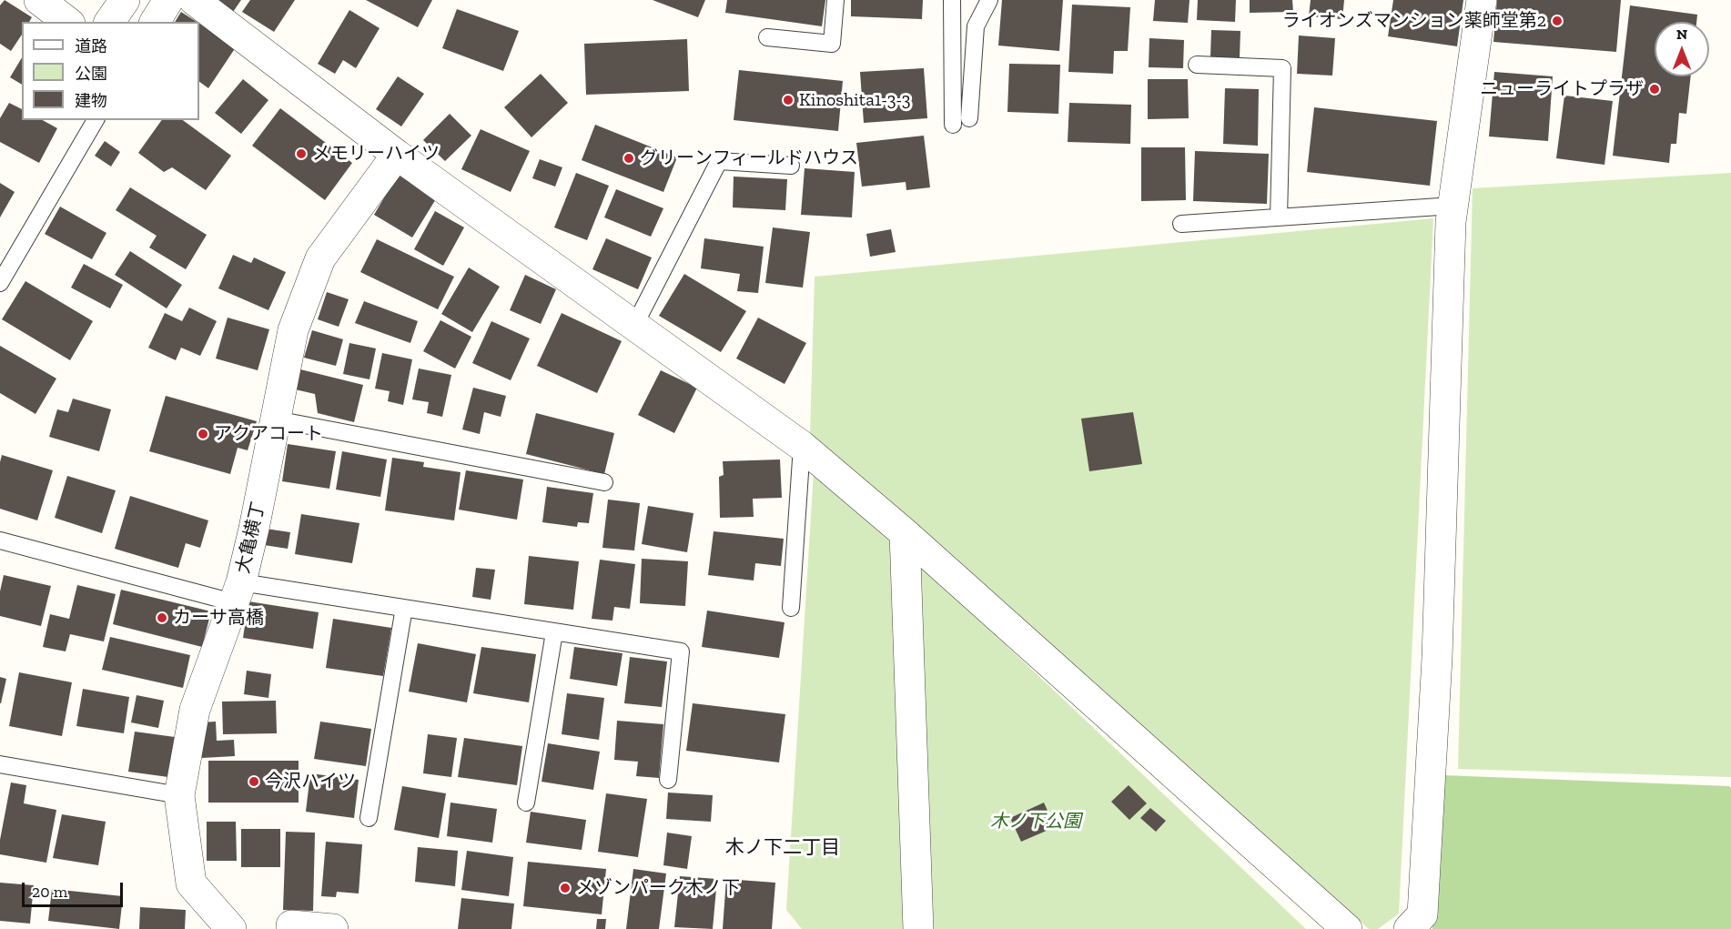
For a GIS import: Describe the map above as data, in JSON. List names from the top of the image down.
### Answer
{
  "streets": {
    "street": ["大亀横丁"]
  },
  "districts": ["木ノ下二丁目"],
  "parks": ["木ノ下公園"],
  "places": [
    "ライオンズマンション薬師堂第2",
    "ニューライトプラザ",
    "Kinoshita1-3-3",
    "メモリーハイツ",
    "グリーンフィールドハウス",
    "アクアコート",
    "カーサ高橋",
    "今沢ハイツ",
    "メゾンパーク木ノ下"
  ],
  "legend": ["道路", "公園", "建物"],
  "scale_bar": "20 m",
  "north": "top"
}
